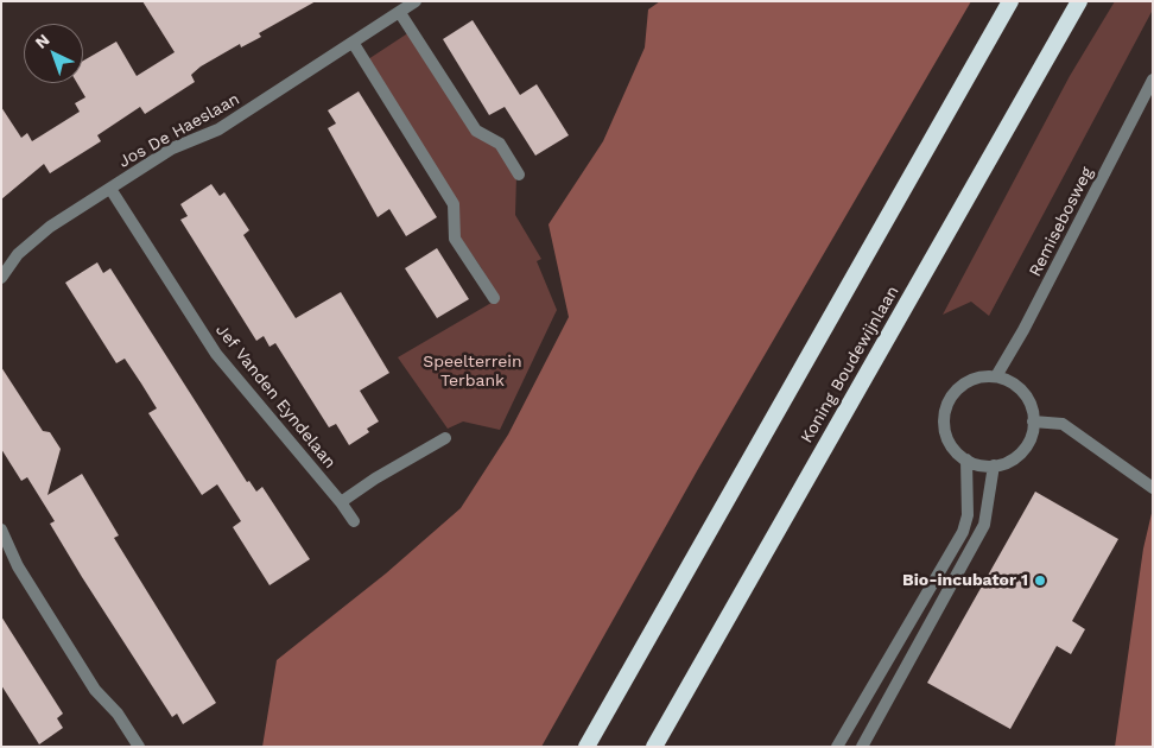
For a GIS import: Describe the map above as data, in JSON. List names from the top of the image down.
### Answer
{
  "streets": {
    "highway": ["Koning Boudewijnlaan"],
    "street": ["Jos De Haeslaan", "Remisebosweg", "Jef Vanden Eyndelaan"]
  },
  "crossings": [
    ["Jos De Haeslaan", "Jef Vanden Eyndelaan"]
  ],
  "parks": ["Speelterrein Terbank"],
  "places": ["Bio-incubator 1"],
  "north": "top left"
}
